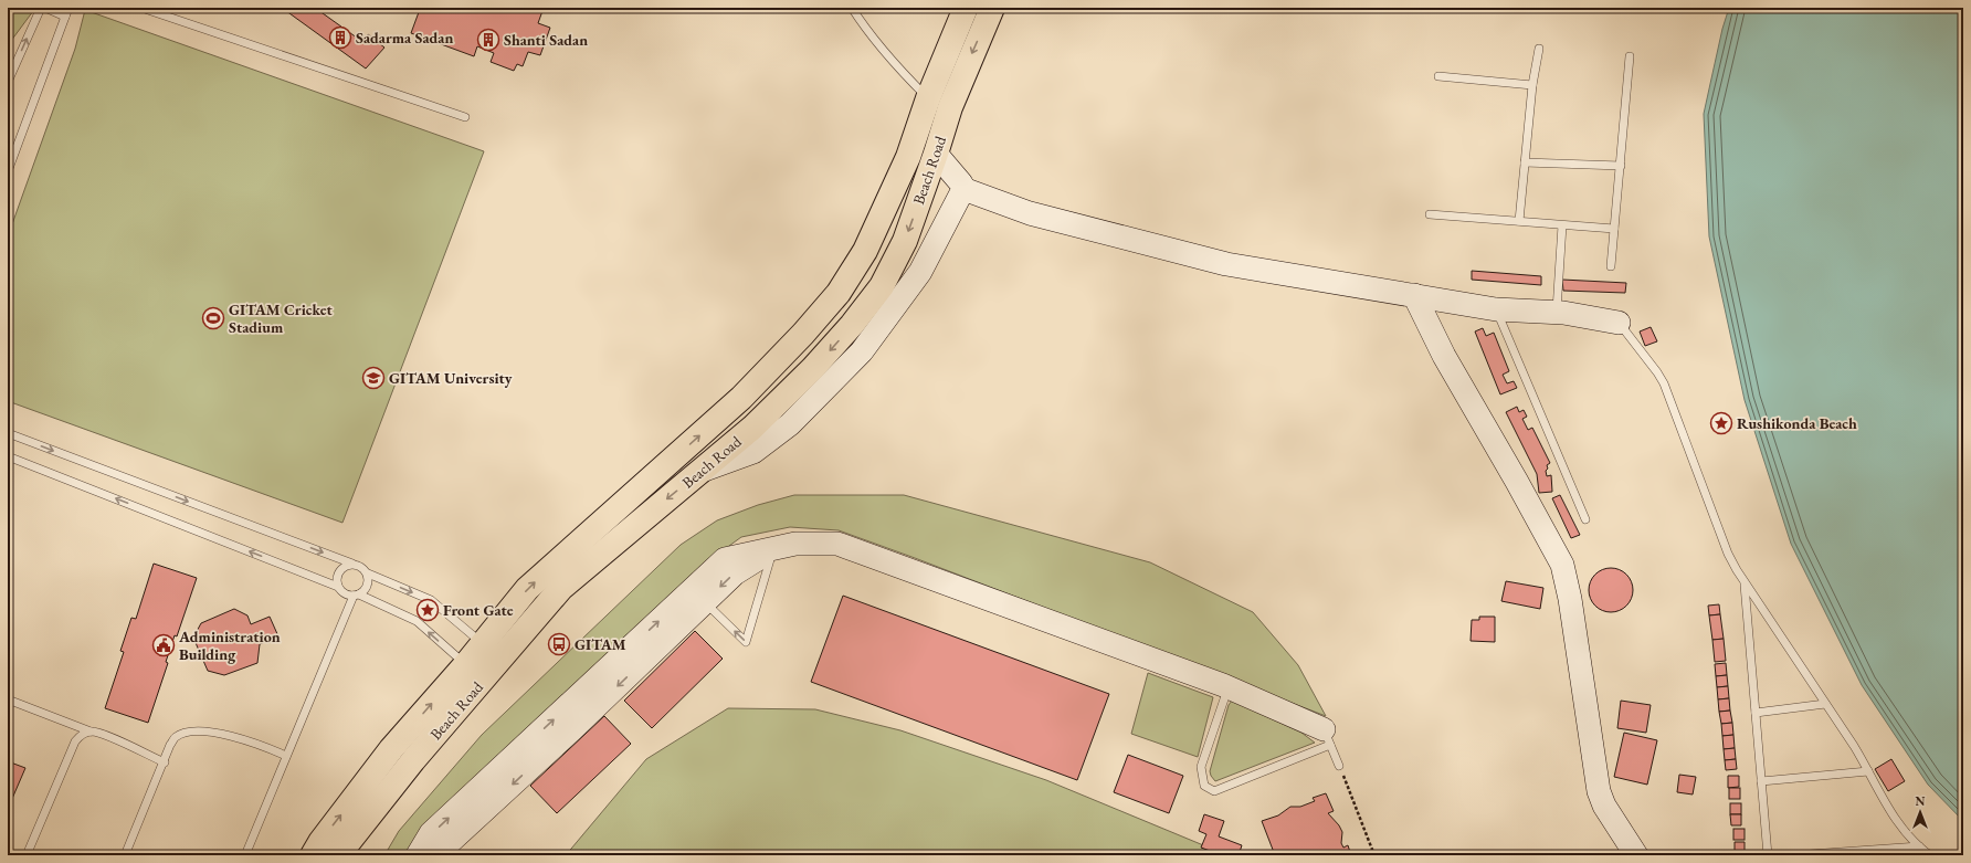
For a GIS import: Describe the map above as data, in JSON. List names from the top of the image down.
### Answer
{
  "streets": {
    "main road": ["Beach Road"]
  },
  "places": {
    "building": ["Sadarma Sadan", "Shanti Sadan"],
    "sports": ["GITAM Cricket Stadium"],
    "school or university": ["GITAM University"],
    "place": ["Rushikonda Beach", "Front Gate"],
    "bus stop": ["GITAM"],
    "public building": ["Administration Building"]
  },
  "north": "top"
}
